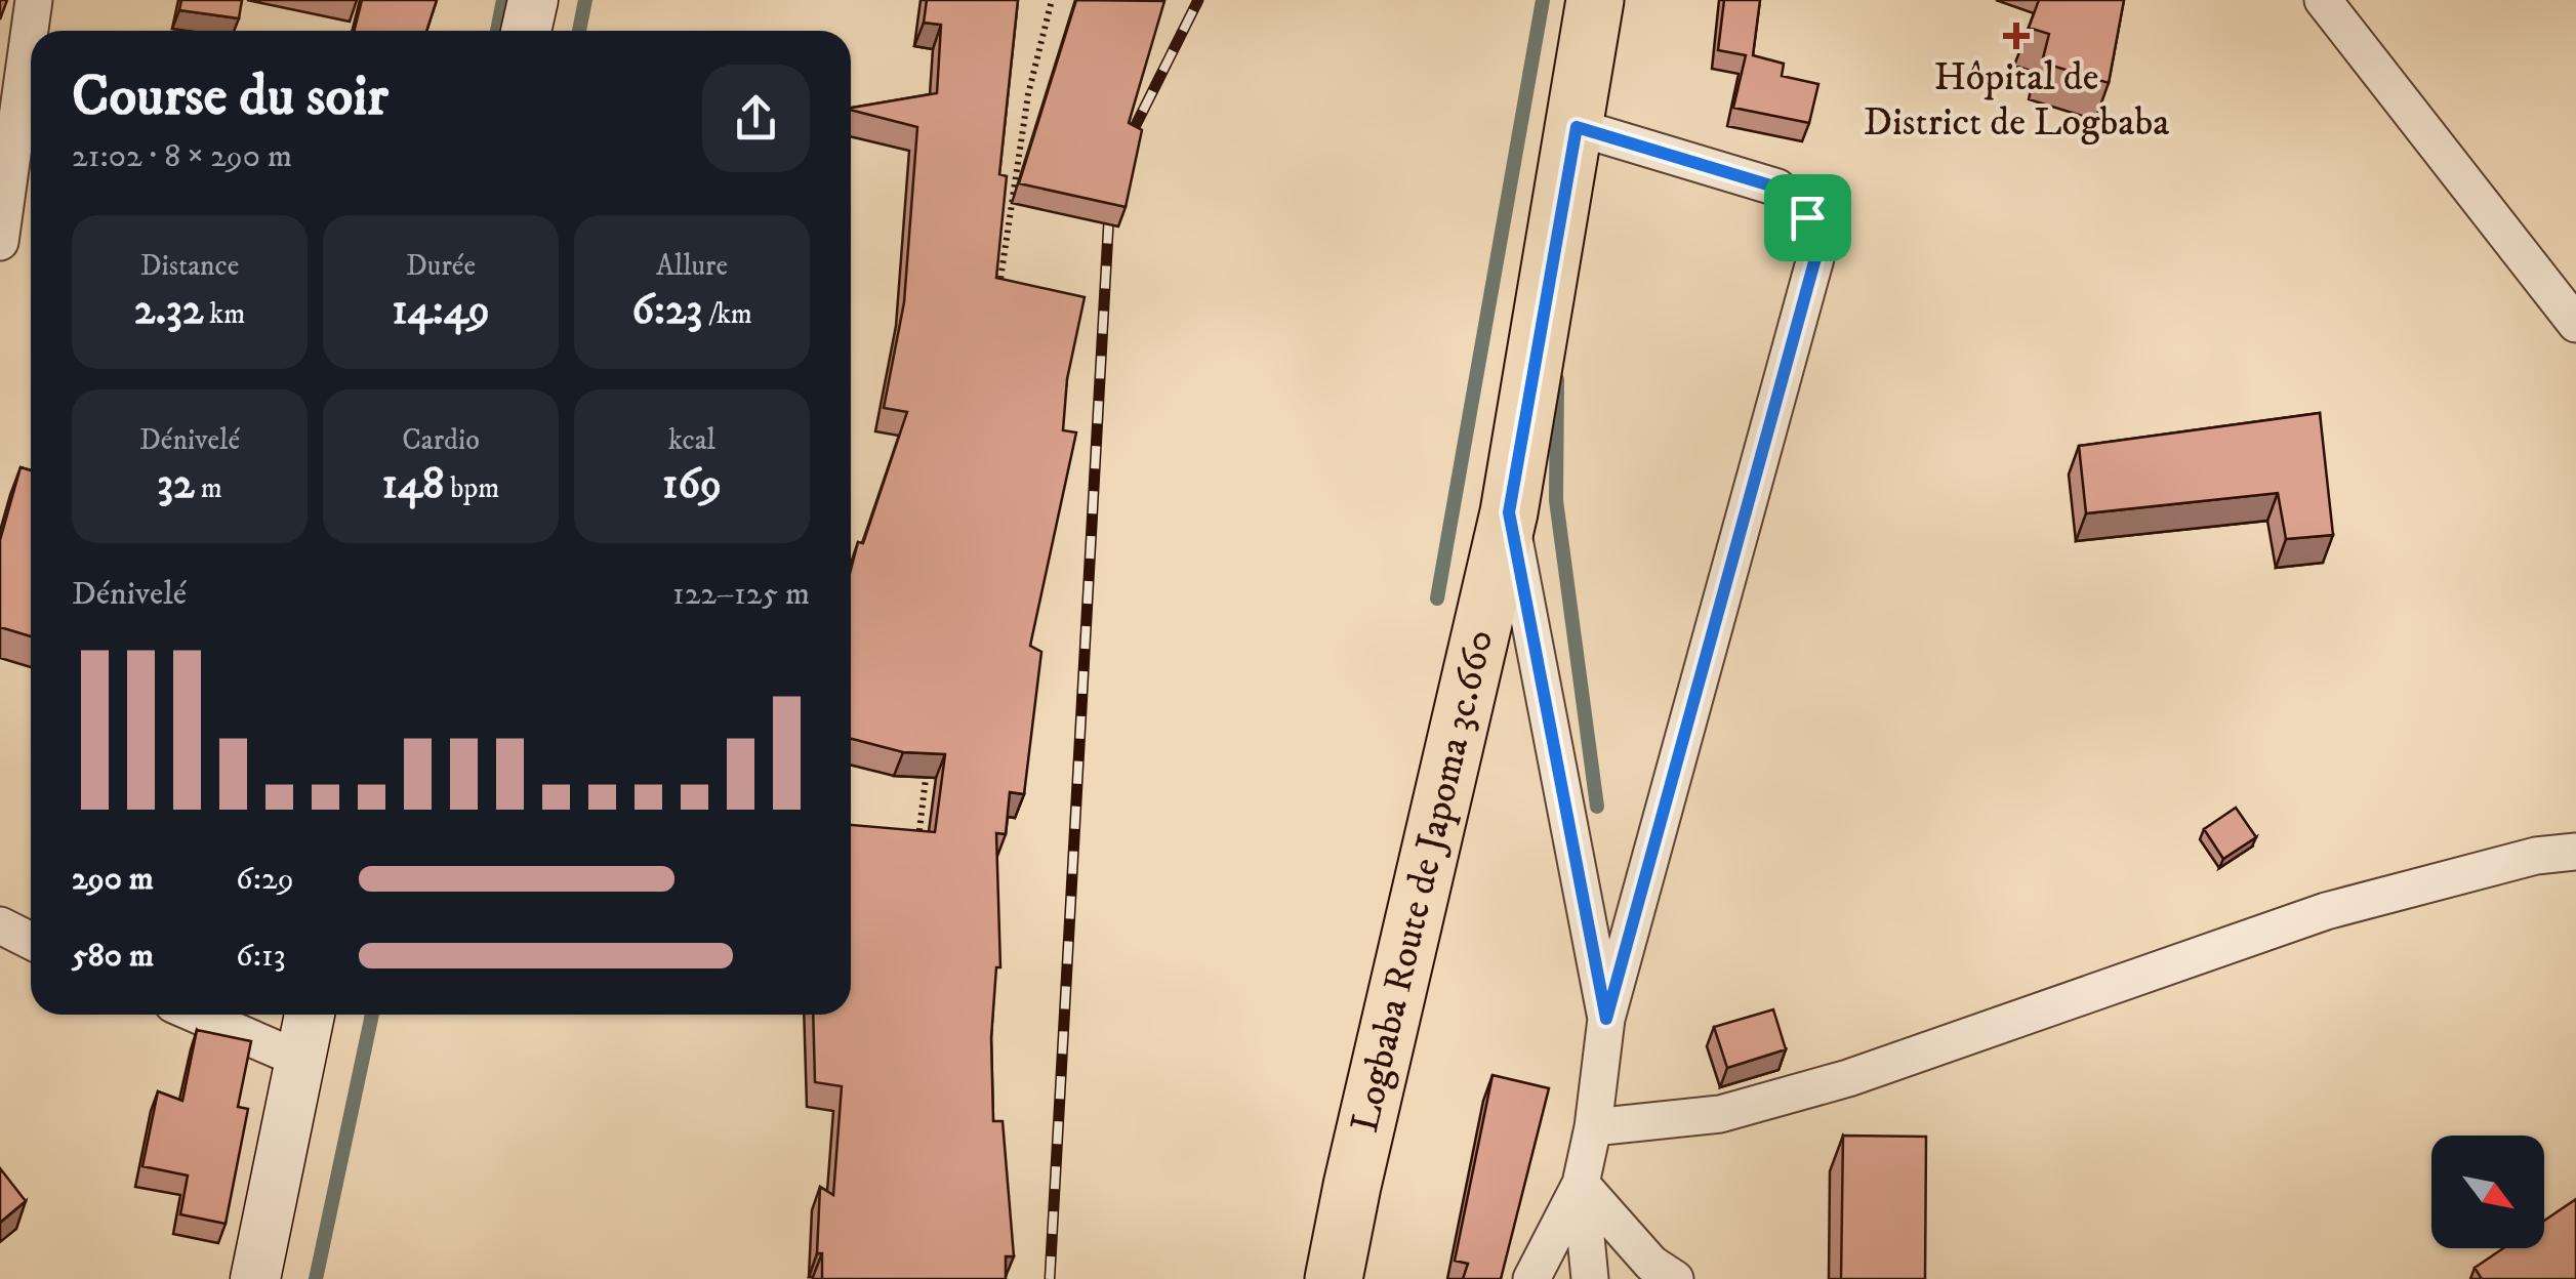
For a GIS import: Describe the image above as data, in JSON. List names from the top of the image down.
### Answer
{
  "streets": {
    "main road": ["Logbaba Route de Japoma 3c.660"]
  },
  "places": {
    "health": ["Hôpital de District de Logbaba"]
  },
  "north": "bottom right",
  "page": {
    "heading": ["Course du soir", "21:02 · 8 × 290 m"],
    "stats": [
      ["Distance", "2.32 km"],
      ["Durée", "14:49"],
      ["Allure", "6:23 /km"],
      ["Dénivelé", "32 m"],
      ["Cardio", "148 bpm"],
      ["kcal", "169"]
    ],
    "chart": ["Dénivelé", "122–125 m"],
    "list": [
      {
        "name": "290 m",
        "note": "6:29"
      },
      {
        "name": "580 m",
        "note": "6:13"
      }
    ]
  }
}
